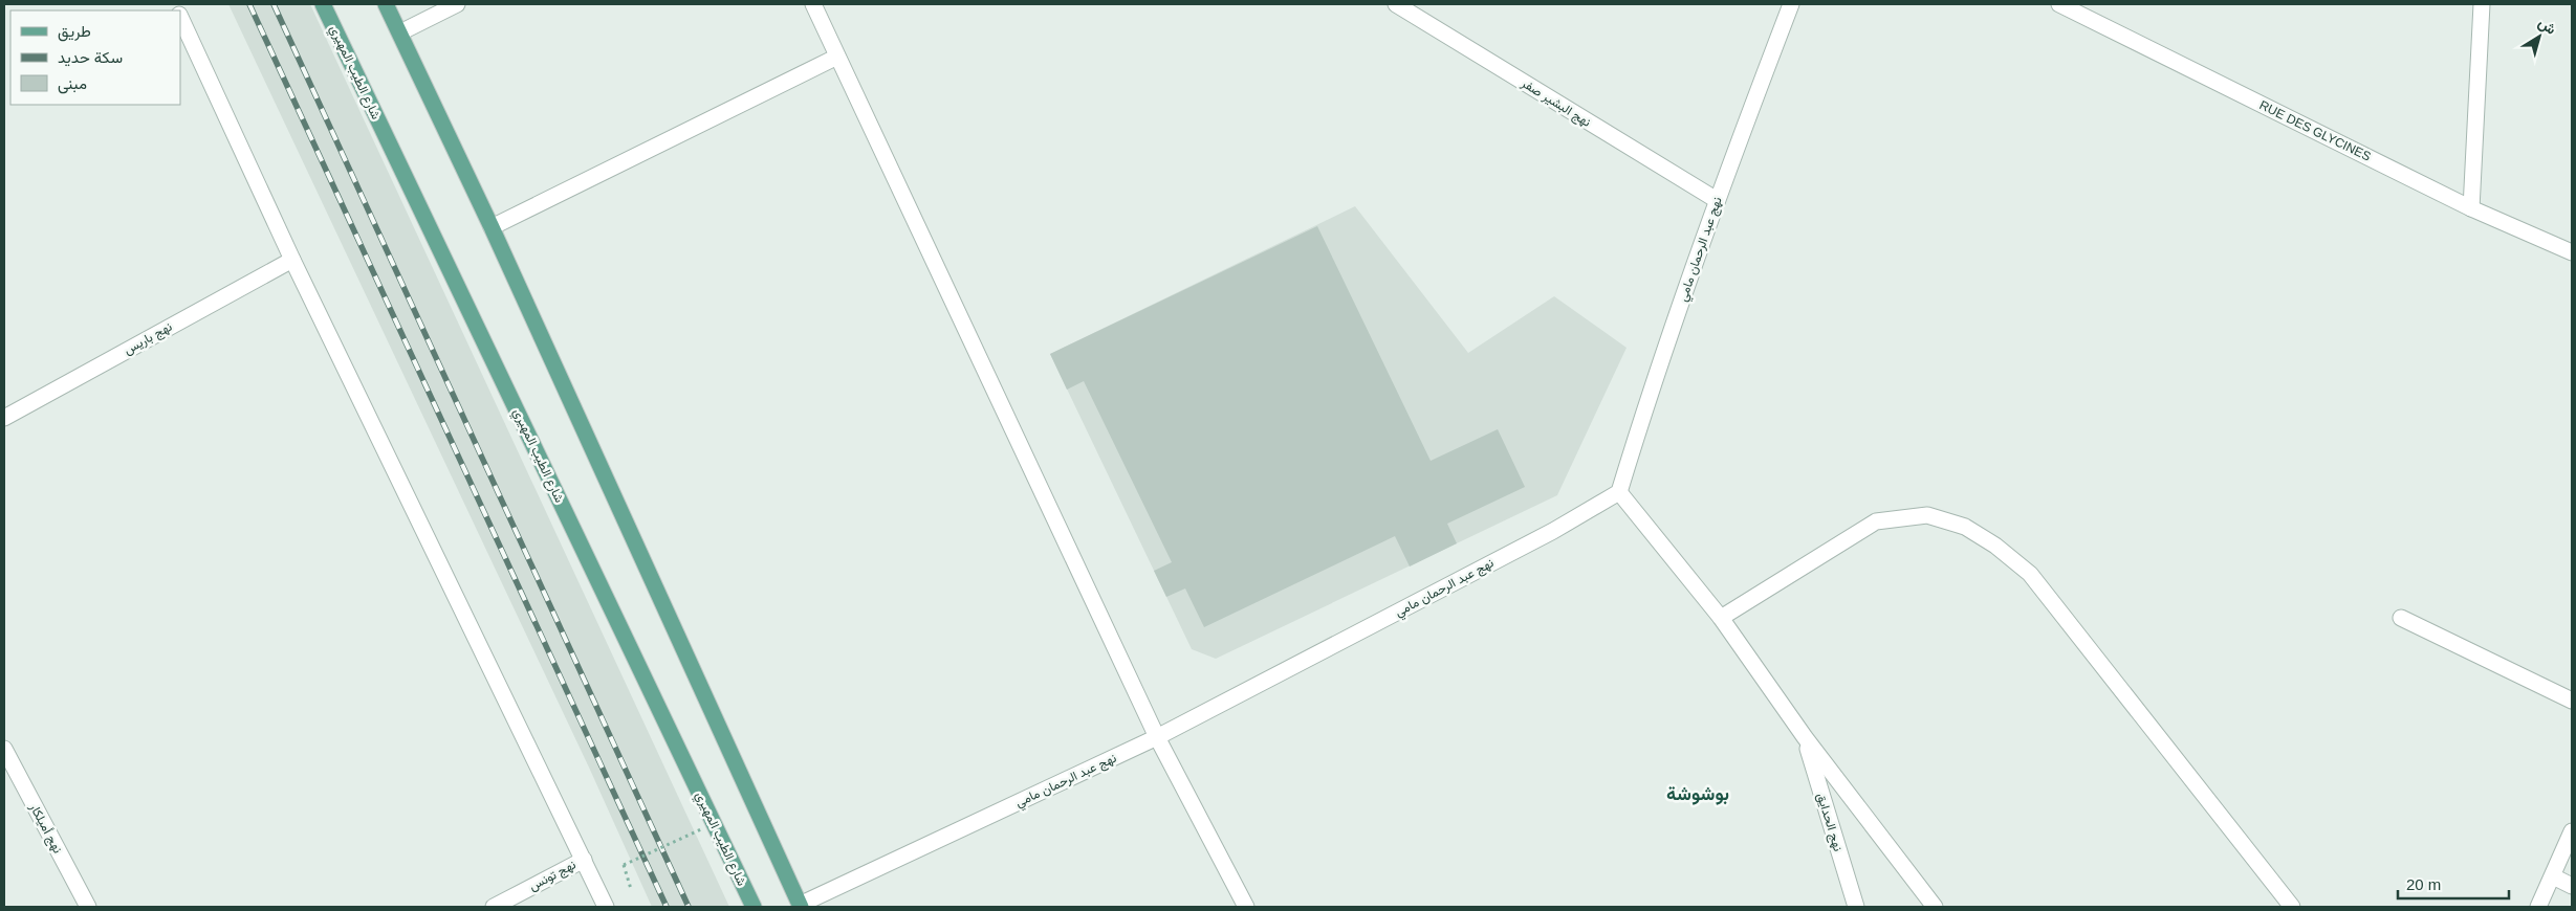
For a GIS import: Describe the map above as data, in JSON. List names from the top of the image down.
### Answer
{
  "streets": {
    "main road": ["شارع الطيب المهيري"],
    "street": [
      "نهج البشير صفر",
      "RUE DES GLYCINES",
      "نهج عبد الرحمان مامي",
      "نهج باريس",
      "نهج الحدايق",
      "نهج أميلكار",
      "نهج تونس"
    ]
  },
  "crossings": [
    ["نهج البشير صفر", "نهج عبد الرحمان مامي"]
  ],
  "districts": ["بوشوشة"],
  "legend": ["طريق", "سكة حديد", "مبنى"],
  "scale_bar": "20 m",
  "north": "top right"
}
